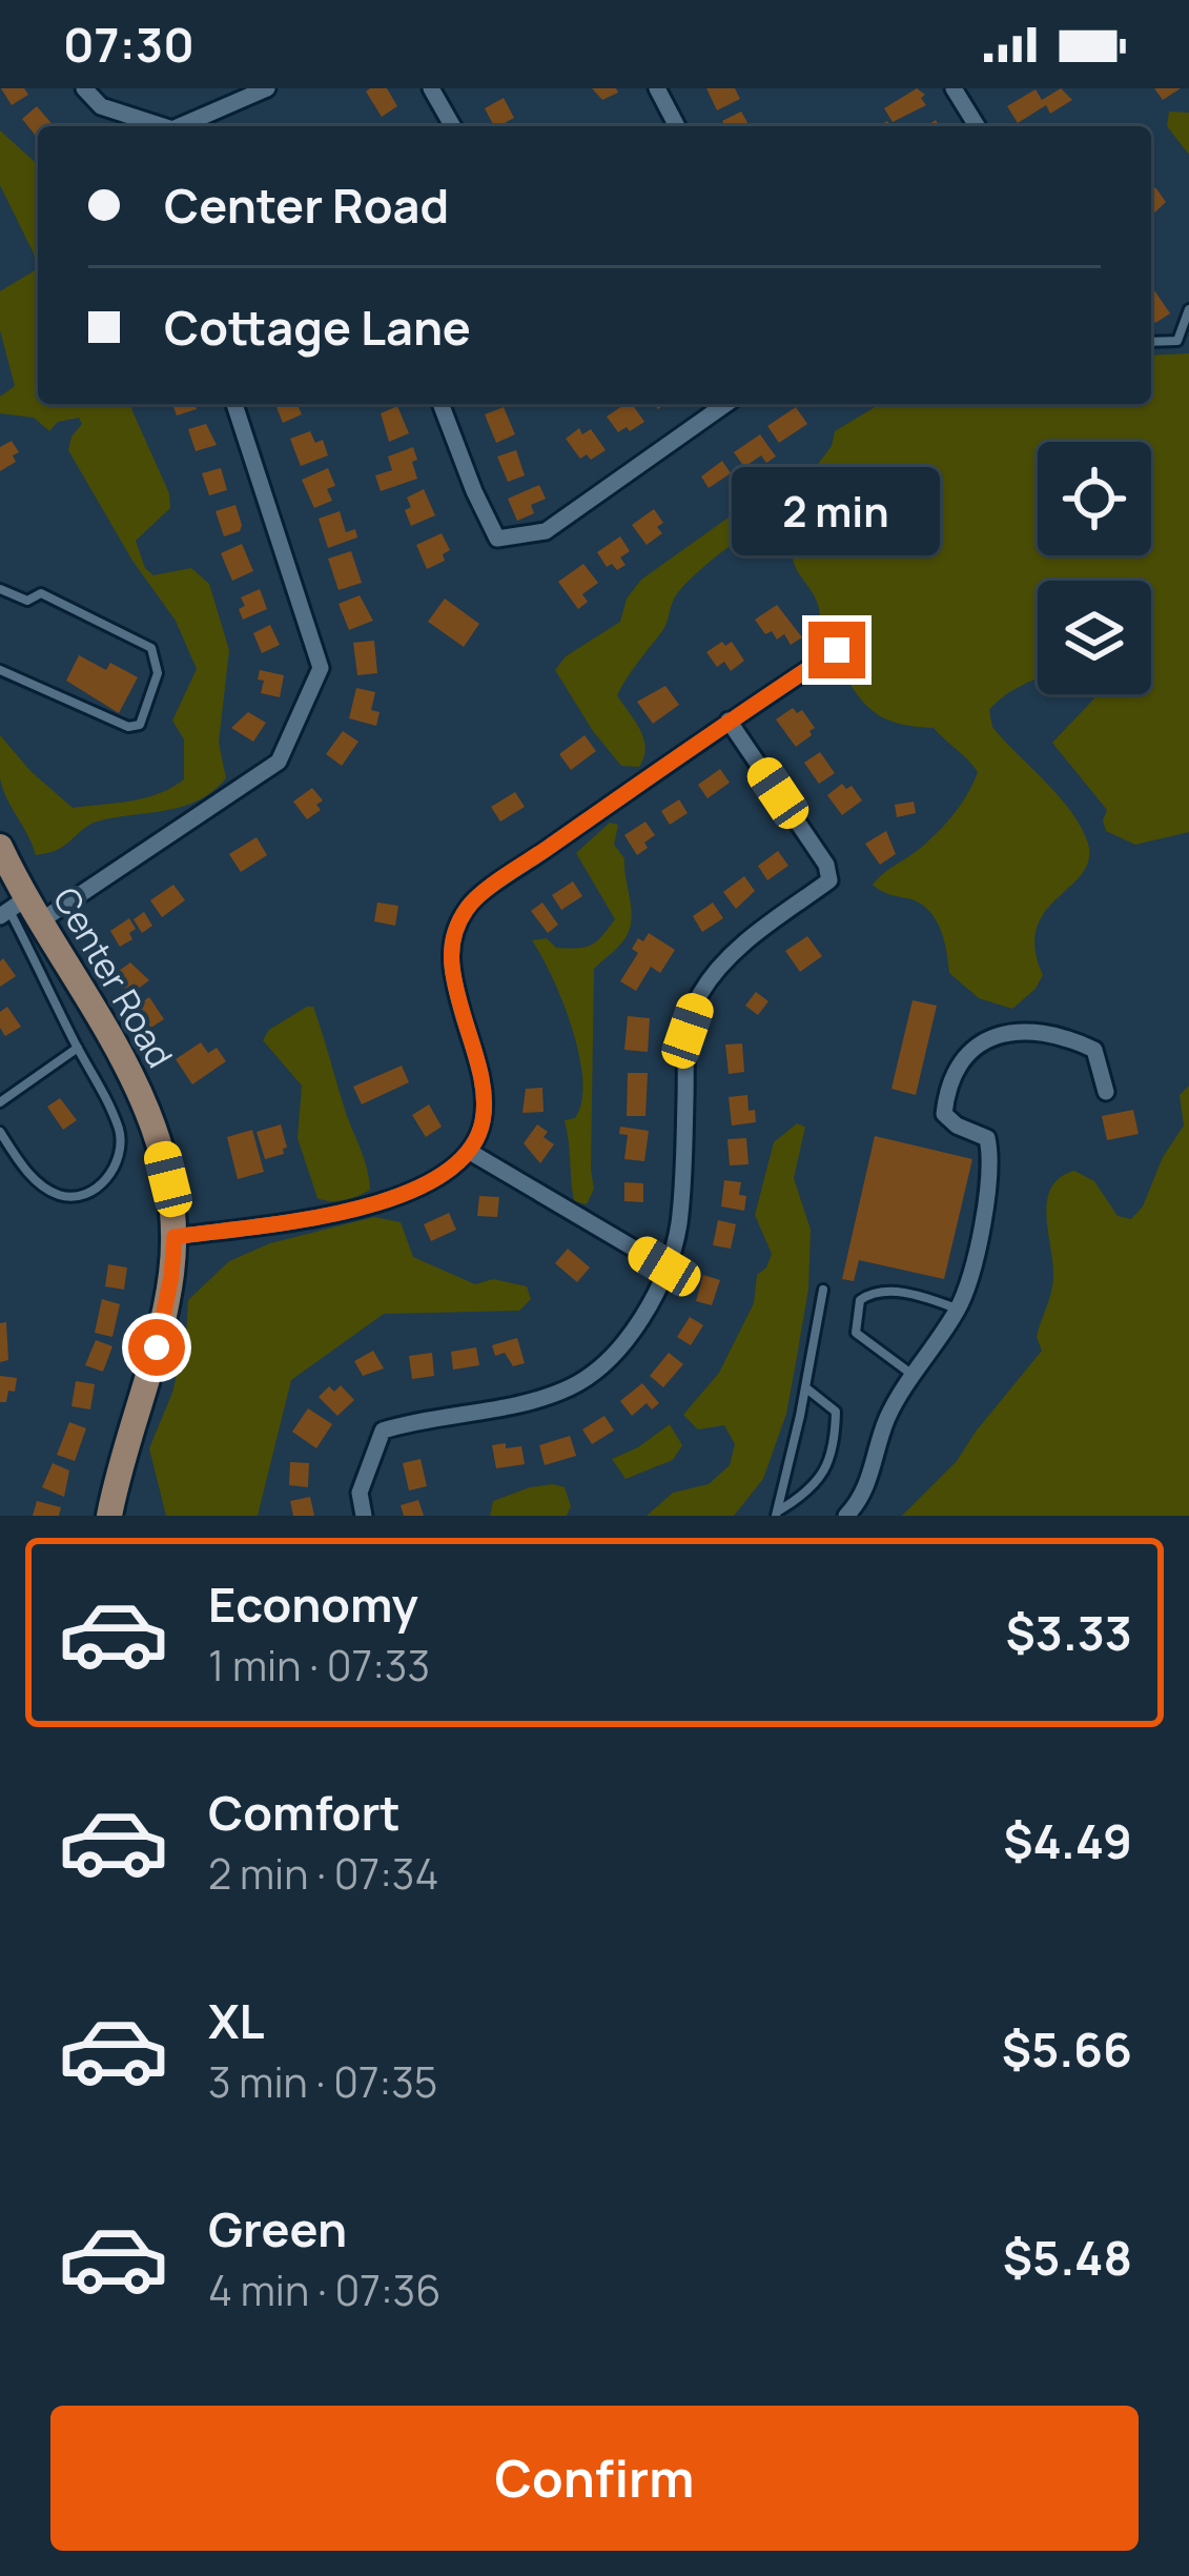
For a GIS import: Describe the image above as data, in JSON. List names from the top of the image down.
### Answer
{
  "streets": {
    "main road": ["Center Road"]
  },
  "page": {
    "status": "07:30",
    "banner": ["Center Road", "Cottage Lane"],
    "bubble": "2 min",
    "list": [
      {
        "name": "Economy",
        "note": "1 min · 07:33",
        "value": "$3.33"
      },
      {
        "name": "Comfort",
        "note": "2 min · 07:34",
        "value": "$4.49"
      },
      {
        "name": "XL",
        "note": "3 min · 07:35",
        "value": "$5.66"
      },
      {
        "name": "Green",
        "note": "4 min · 07:36",
        "value": "$5.48"
      }
    ],
    "buttons": "Confirm"
  }
}
